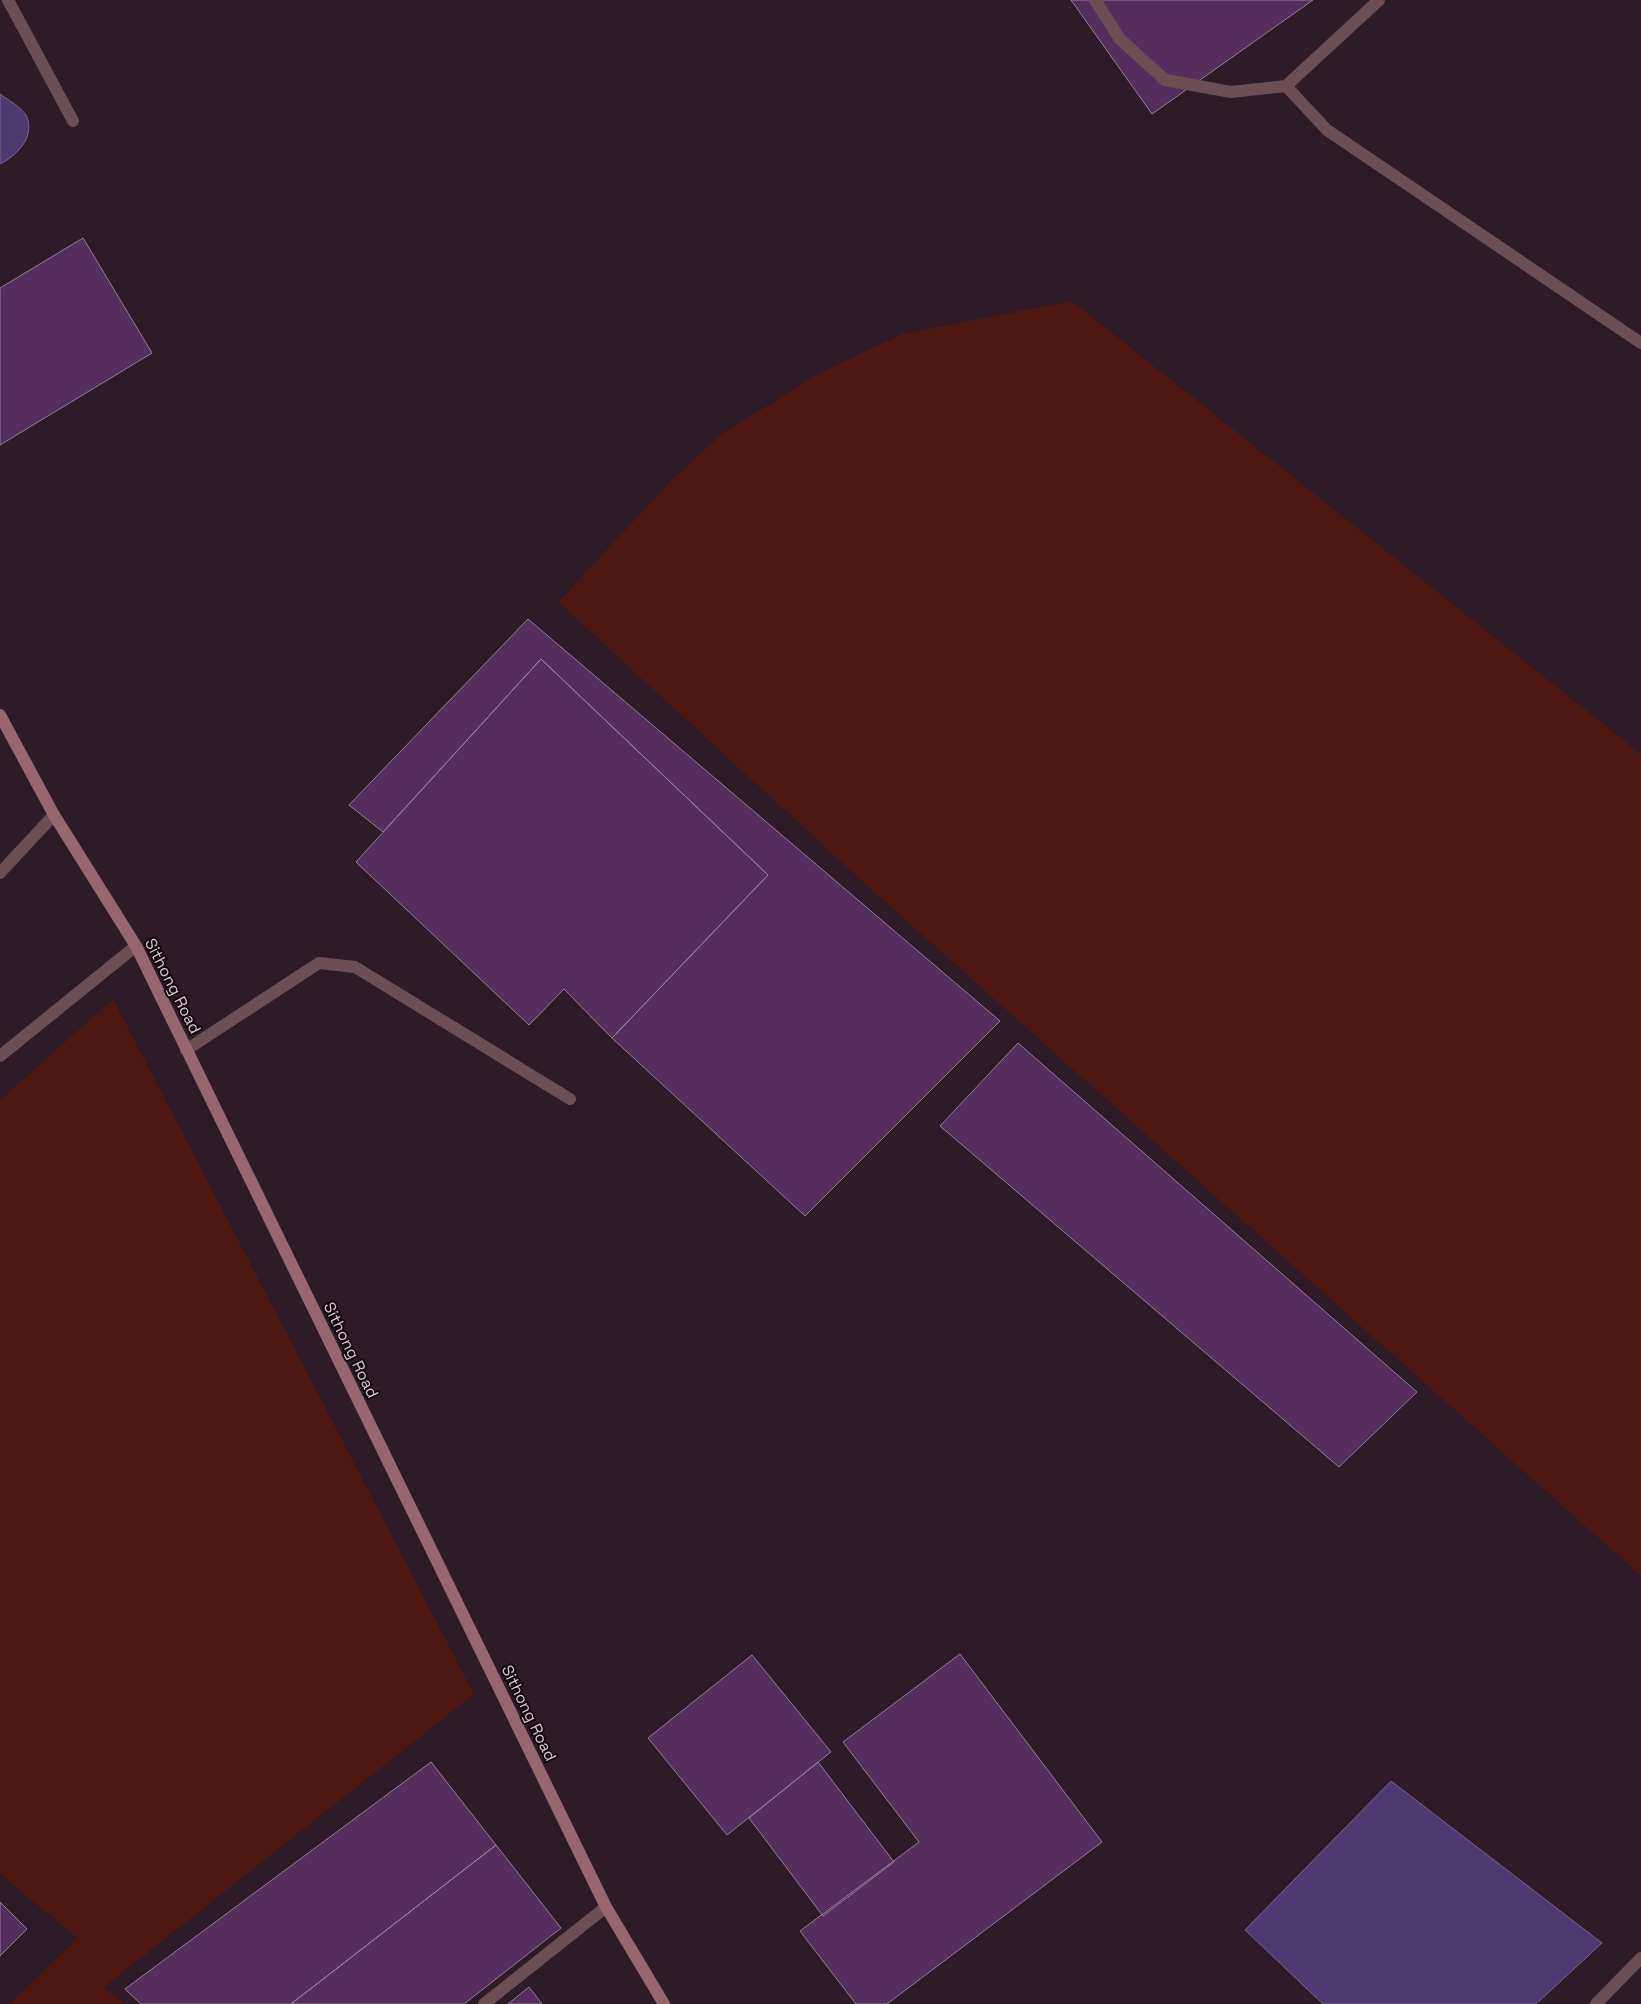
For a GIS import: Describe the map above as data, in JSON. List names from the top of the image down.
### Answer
{
  "streets": {
    "main road": ["Sithong Road"]
  }
}
